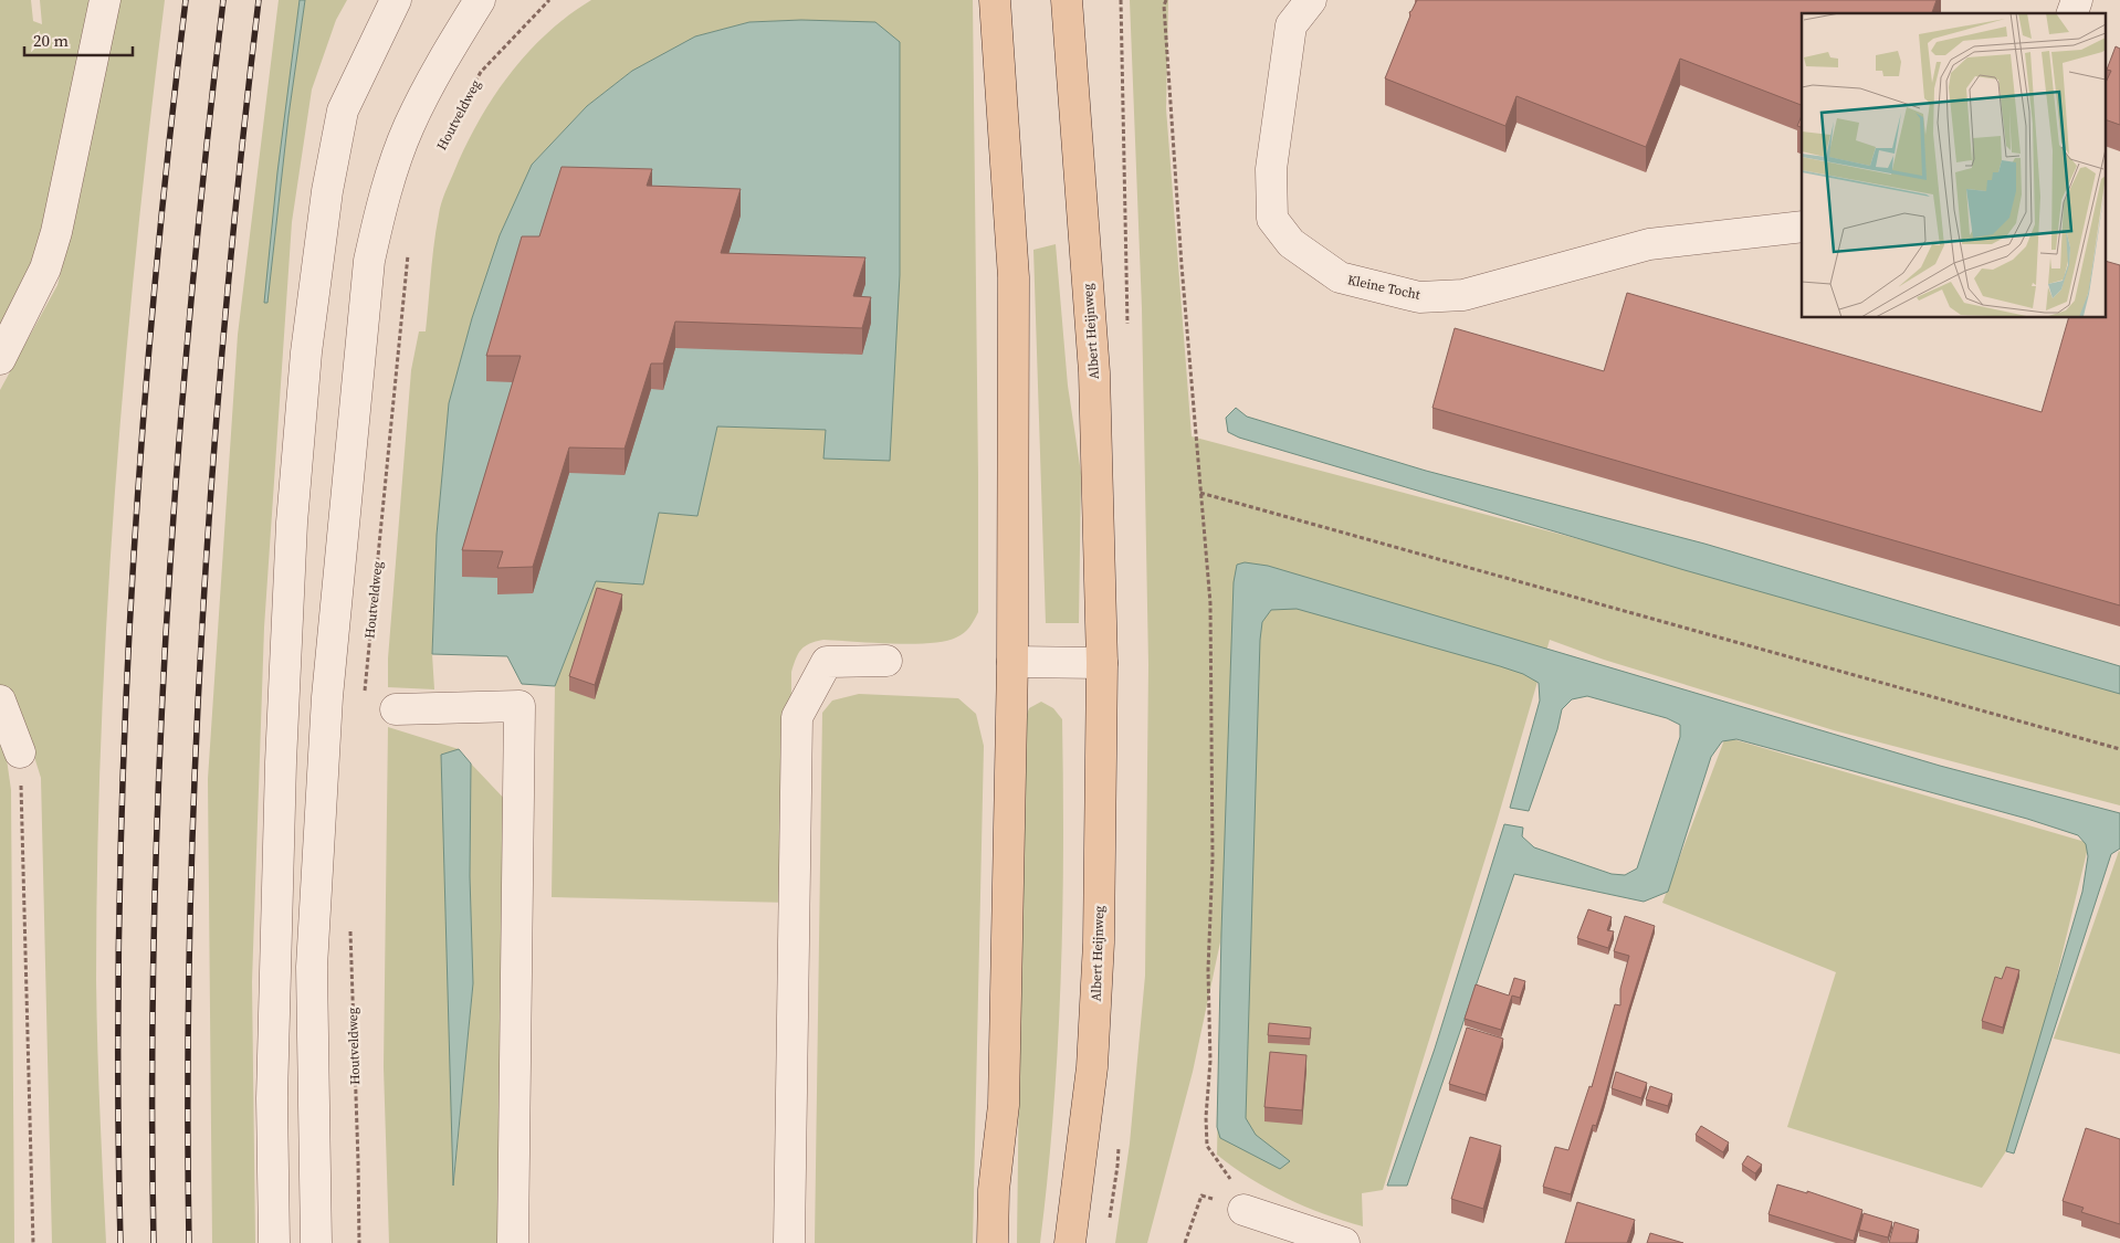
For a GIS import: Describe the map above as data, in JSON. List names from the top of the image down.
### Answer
{
  "streets": {
    "main road": ["Albert Heijnweg"],
    "street": ["Kleine Tocht"],
    "path": ["Houtveldweg"]
  },
  "scale_bar": "20 m"
}
